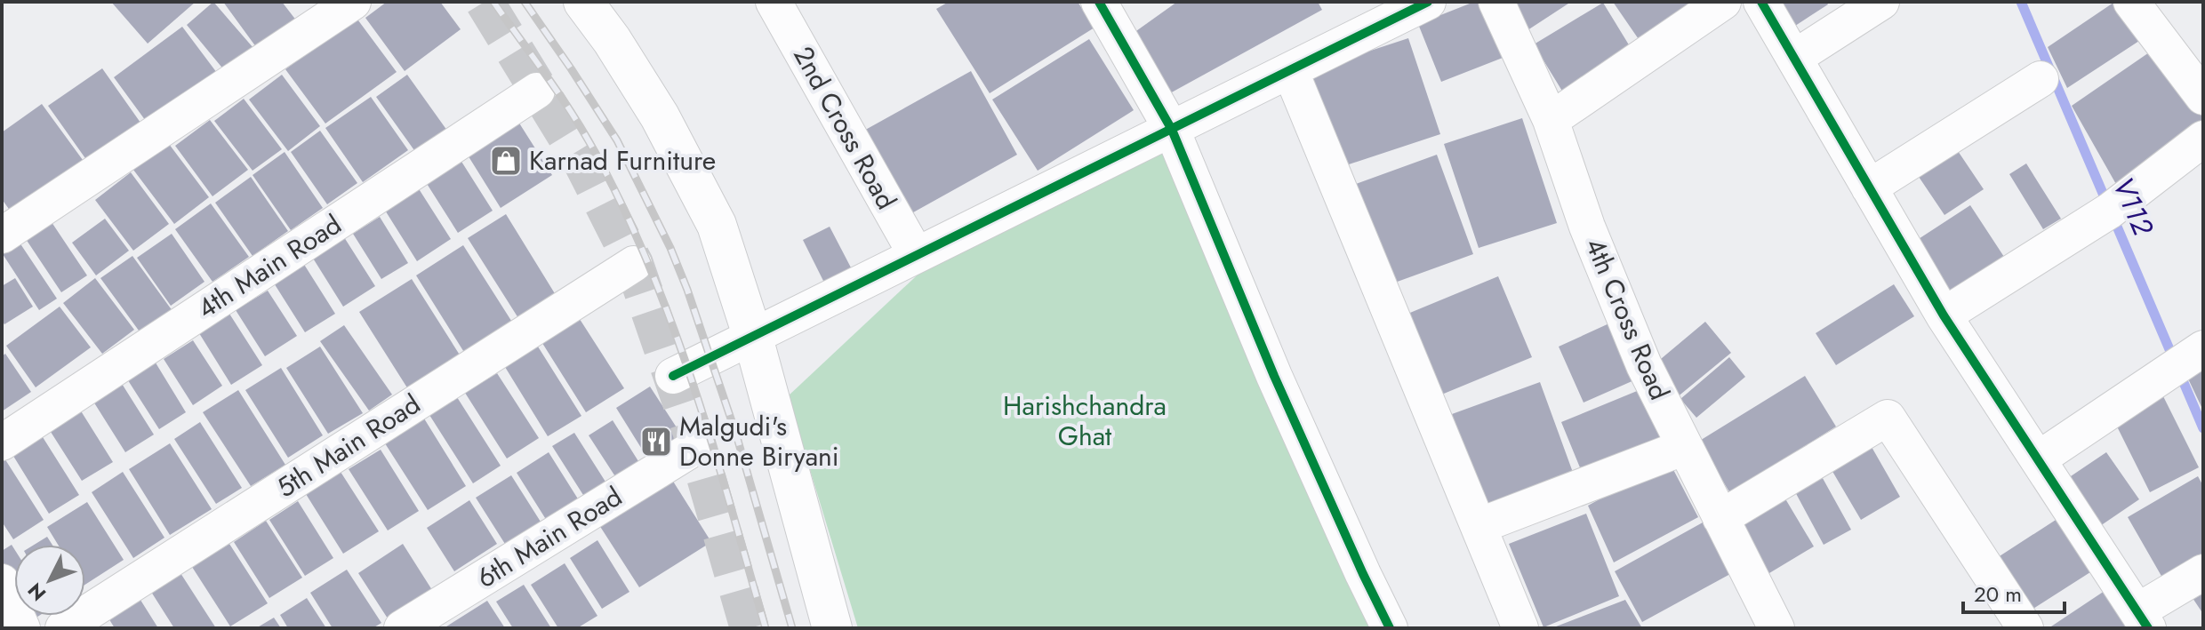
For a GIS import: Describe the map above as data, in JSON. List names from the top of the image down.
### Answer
{
  "streets": {
    "street": [
      "2nd Cross Road",
      "4th Main Road",
      "4th Cross Road",
      "5th Main Road",
      "6th Main Road"
    ]
  },
  "water": ["V112"],
  "parks": ["Harishchandra Ghat"],
  "places": {
    "shop": ["Karnad Furniture"],
    "restaurant": ["Malgudi's Donne Biryani"]
  },
  "scale_bar": "20 m",
  "north": "bottom left"
}
